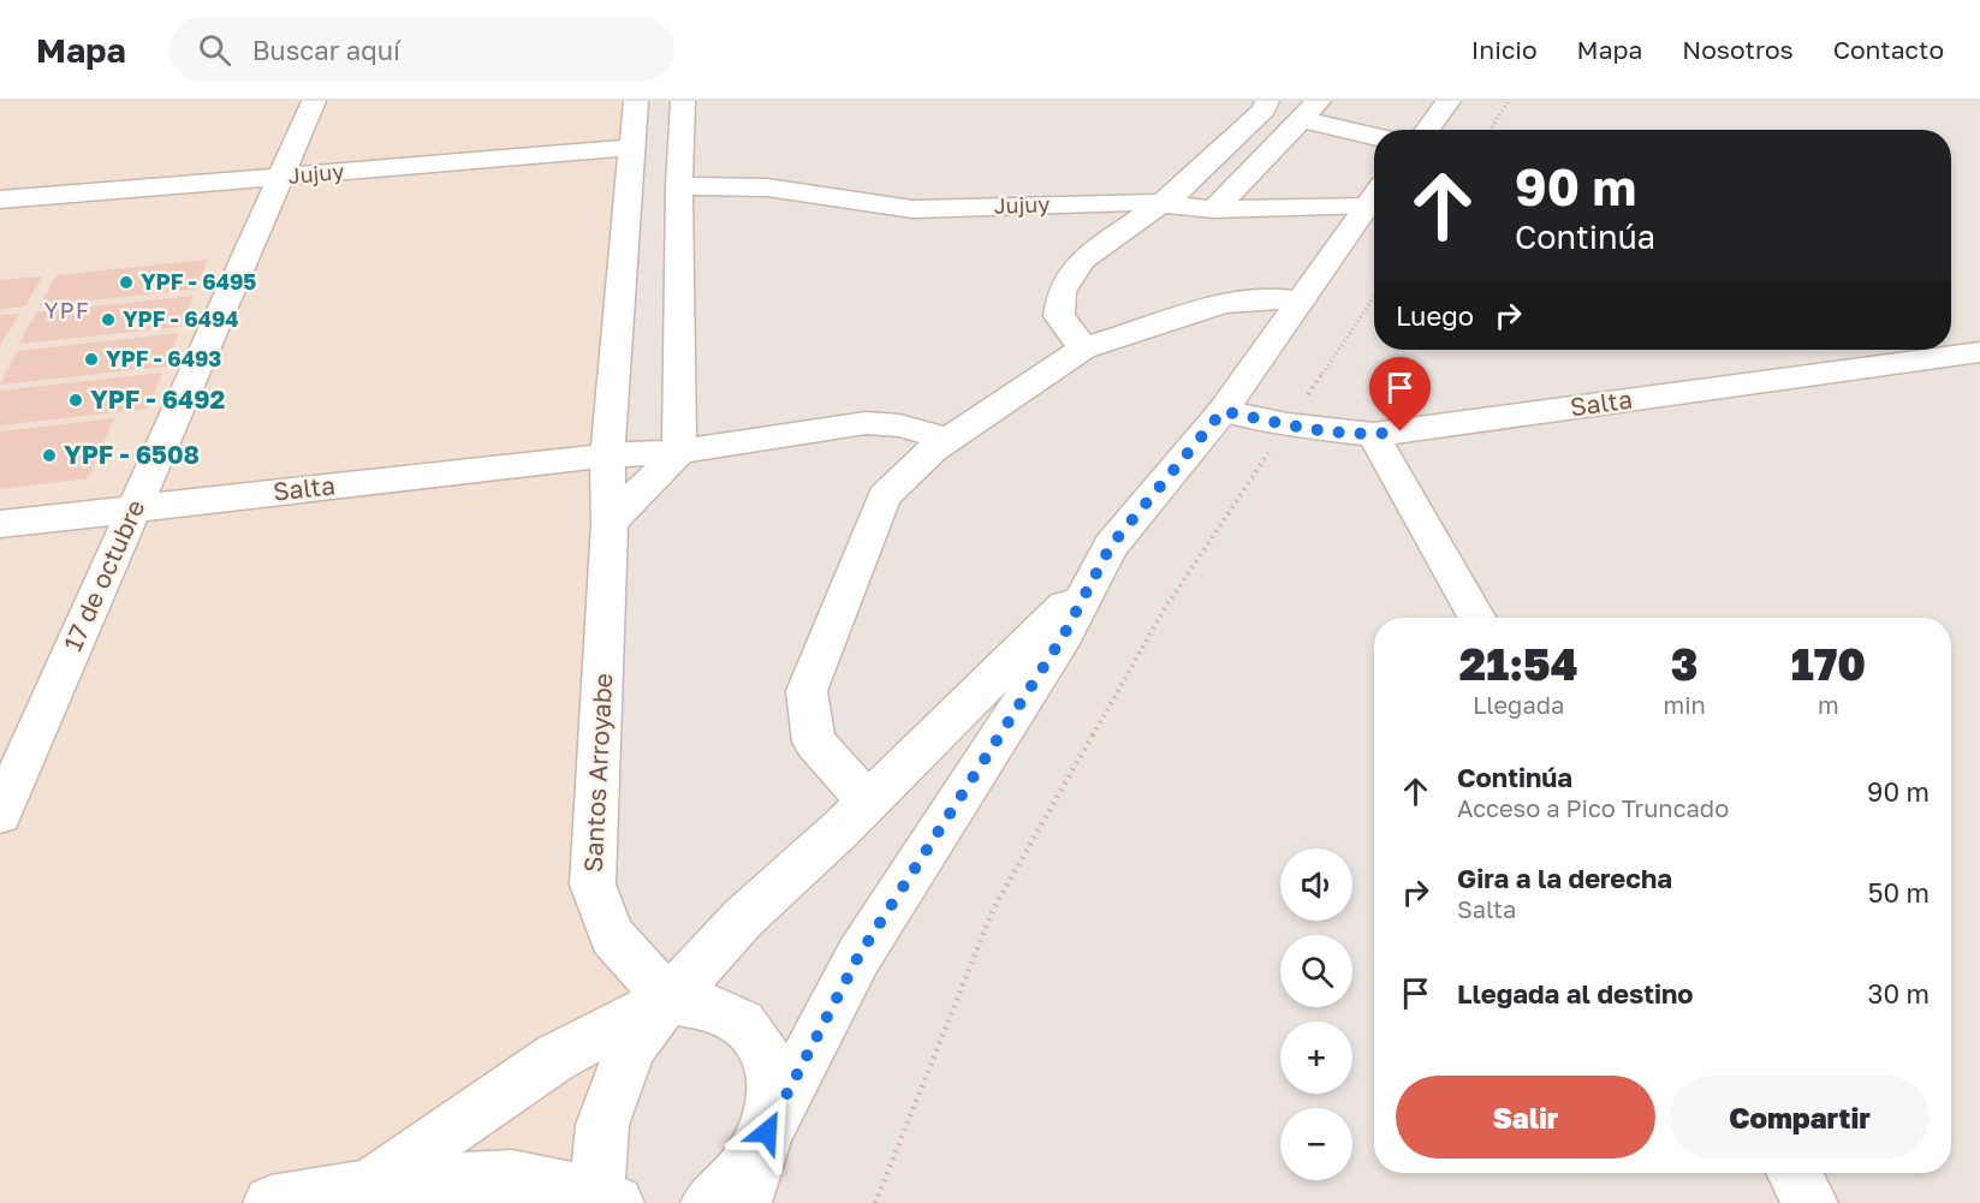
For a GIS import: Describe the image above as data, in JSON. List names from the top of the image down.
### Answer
{
  "streets": {
    "street": [
      "Jujuy",
      "Salta",
      "17 de octubre",
      "Santos Arroyabe"
    ]
  },
  "crossings": [
    ["Jujuy", "17 de octubre"],
    ["Jujuy", "Santos Arroyabe"],
    ["Salta", "17 de octubre"],
    ["Salta", "Santos Arroyabe"]
  ],
  "districts": ["YPF"],
  "places": [
    "YPF - 6495",
    "YPF - 6494",
    "YPF - 6493",
    "YPF - 6492",
    "YPF - 6508"
  ],
  "page": {
    "header": "Mapa",
    "search": "Buscar aquí",
    "nav": [
      "Inicio",
      "Mapa",
      "Nosotros",
      "Contacto"
    ],
    "turn": ["90 m", "Continúa"],
    "then": "Luego",
    "eta": [
      "21:54",
      "Llegada",
      "3",
      "min",
      "170",
      "m"
    ],
    "list": [
      {
        "name": "Continúa",
        "note": "Acceso a Pico Truncado",
        "value": "90 m"
      },
      {
        "name": "Gira a la derecha",
        "note": "Salta",
        "value": "50 m"
      },
      {
        "name": "Llegada al destino",
        "value": "30 m"
      }
    ],
    "map_buttons": ["+", "−"],
    "buttons": ["Salir", "Compartir"]
  }
}
